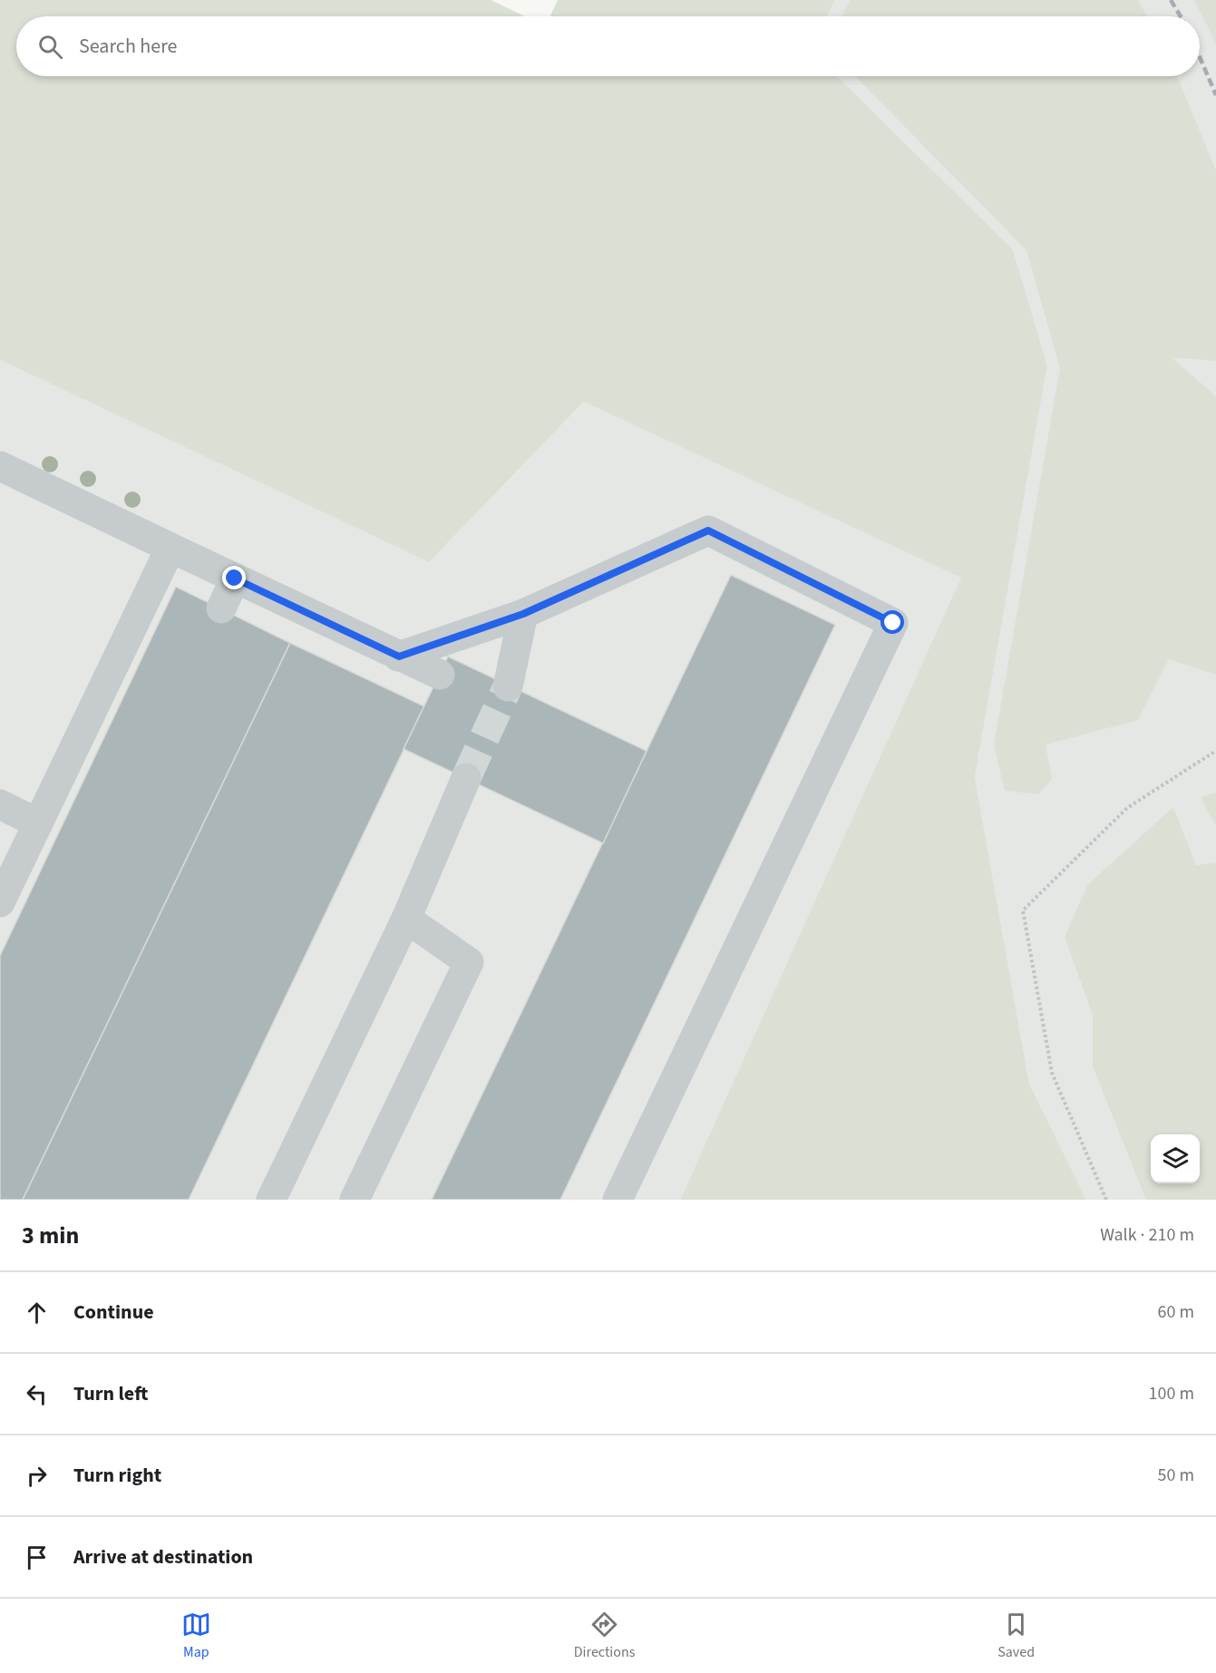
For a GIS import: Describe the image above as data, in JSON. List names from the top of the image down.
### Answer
{
  "page": {
    "search": "Search here",
    "heading": ["3 min", "Walk · 210 m"],
    "list": [
      ["Continue", "60 m"],
      ["Turn left", "100 m"],
      ["Turn right", "50 m"],
      "Arrive at destination"
    ],
    "nav": ["Map", "Directions", "Saved"]
  }
}
